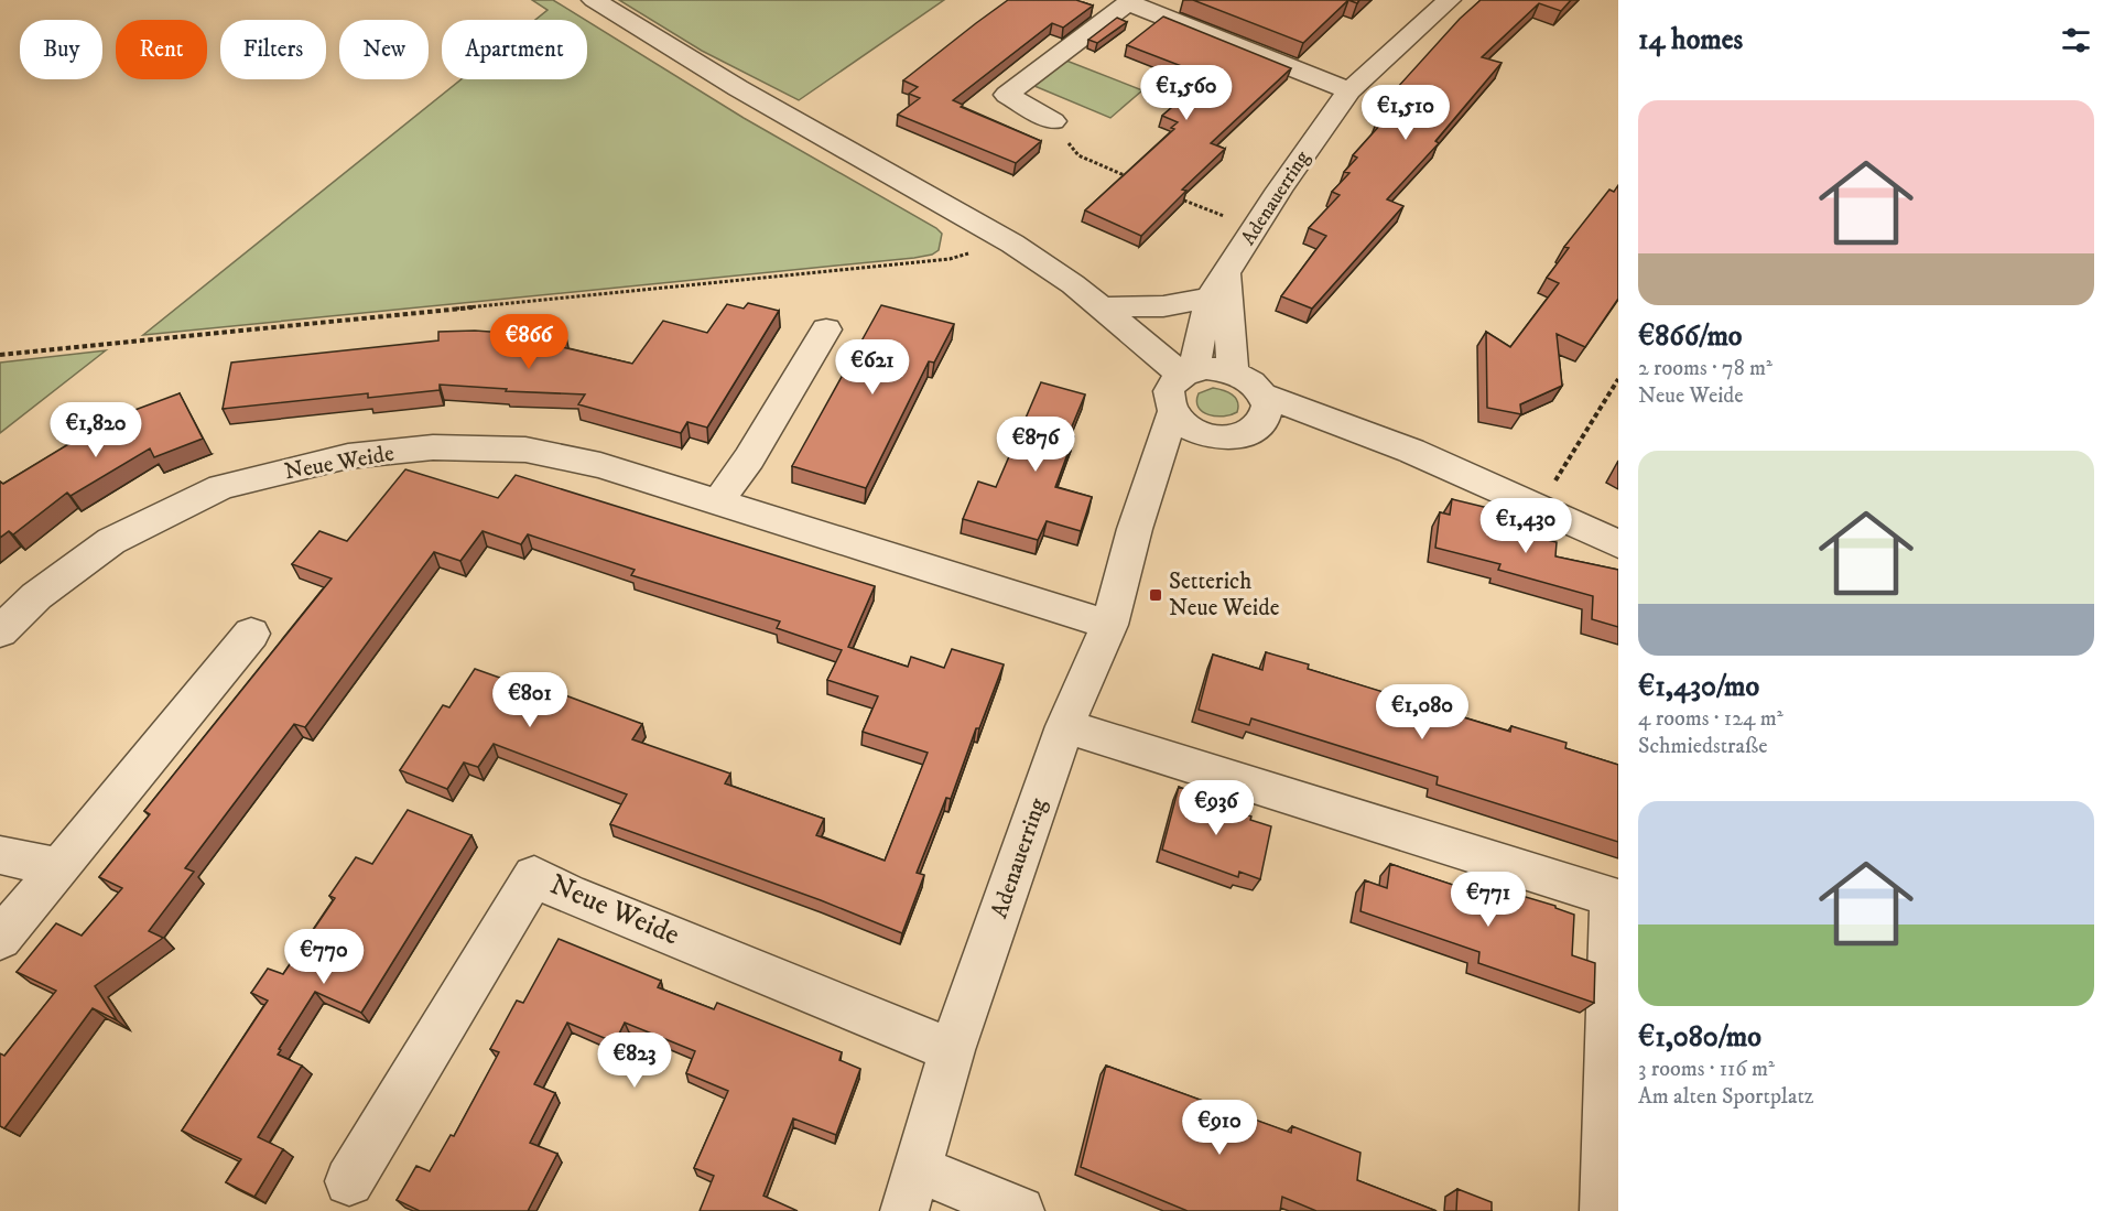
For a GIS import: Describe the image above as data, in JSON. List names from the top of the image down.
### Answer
{
  "streets": {
    "street": ["Adenauerring", "Neue Weide"]
  },
  "crossings": [
    ["Adenauerring", "Neue Weide"]
  ],
  "places": {
    "transit": ["Setterich Neue Weide"]
  },
  "page": {
    "heading": "14 homes",
    "chip": [
      "Buy",
      "Rent",
      "Filters",
      "New",
      "Apartment"
    ],
    "price": [
      "€1,560",
      "€1,510",
      "€866",
      "€621",
      "€1,820",
      "€876",
      "€1,430",
      "€801",
      "€1,080",
      "€936",
      "€771",
      "€770",
      "€823",
      "€910"
    ],
    "list": [
      {
        "name": "€866/mo",
        "note": "2 rooms · 78 m² · Neue Weide"
      },
      {
        "name": "€1,430/mo",
        "note": "4 rooms · 124 m² · Schmiedstraße"
      },
      {
        "name": "€1,080/mo",
        "note": "3 rooms · 116 m² · Am alten Sportplatz"
      }
    ]
  }
}
